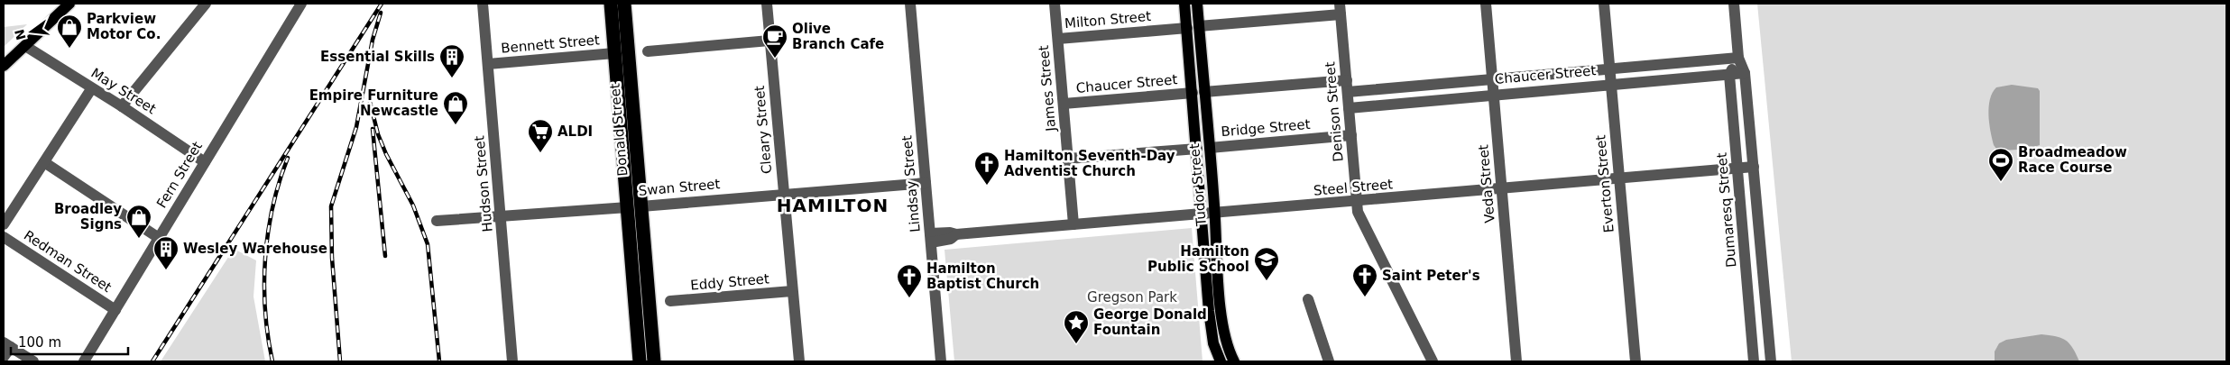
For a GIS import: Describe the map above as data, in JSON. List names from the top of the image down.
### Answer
{
  "streets": {
    "highway": ["Donald Street"],
    "main road": ["Tudor Street"],
    "street": [
      "Milton Street",
      "Bennett Street",
      "Chaucer Street",
      "James Street",
      "May Street",
      "Denison Street",
      "Bridge Street",
      "Cleary Street",
      "Fern Street",
      "Hudson Street",
      "Lindsay Street",
      "Veda Street",
      "Everton Street",
      "Swan Street",
      "Steel Street",
      "Dumaresq Street",
      "Redman Street",
      "Eddy Street"
    ]
  },
  "crossings": [
    ["Milton Street", "James Street"],
    ["Milton Street", "Tudor Street"],
    ["Bennett Street", "Donald Street"],
    ["Bennett Street", "Hudson Street"],
    ["Chaucer Street", "James Street"],
    ["Chaucer Street", "Denison Street"],
    ["Chaucer Street", "Veda Street"],
    ["Chaucer Street", "Everton Street"],
    ["Chaucer Street", "Tudor Street"],
    ["Chaucer Street", "Dumaresq Street"],
    ["James Street", "Steel Street"],
    ["May Street", "Fern Street"],
    ["Denison Street", "Bridge Street"],
    ["Denison Street", "Steel Street"],
    ["Bridge Street", "Tudor Street"],
    ["Donald Street", "Swan Street"],
    ["Cleary Street", "Swan Street"],
    ["Cleary Street", "Eddy Street"],
    ["Fern Street", "Redman Street"],
    ["Hudson Street", "Swan Street"],
    ["Lindsay Street", "Swan Street"],
    ["Lindsay Street", "Steel Street"],
    ["Veda Street", "Steel Street"],
    ["Everton Street", "Steel Street"],
    ["Tudor Street", "Steel Street"],
    ["Steel Street", "Dumaresq Street"]
  ],
  "districts": ["HAMILTON"],
  "parks": ["Gregson Park"],
  "places": {
    "shop": ["Parkview Motor Co.", "Empire Furniture Newcastle", "Broadley Signs"],
    "cafe": ["Olive Branch Cafe"],
    "building": ["Essential Skills", "Wesley Warehouse"],
    "supermarket": ["ALDI"],
    "sports": ["Broadmeadow Race Course"],
    "church": ["Hamilton Seventh-Day Adventist Church", "Saint Peter's", "Hamilton Baptist Church"],
    "school or university": ["Hamilton Public School"],
    "place": ["George Donald Fountain"]
  },
  "scale_bar": "100 m",
  "north": "left"
}
